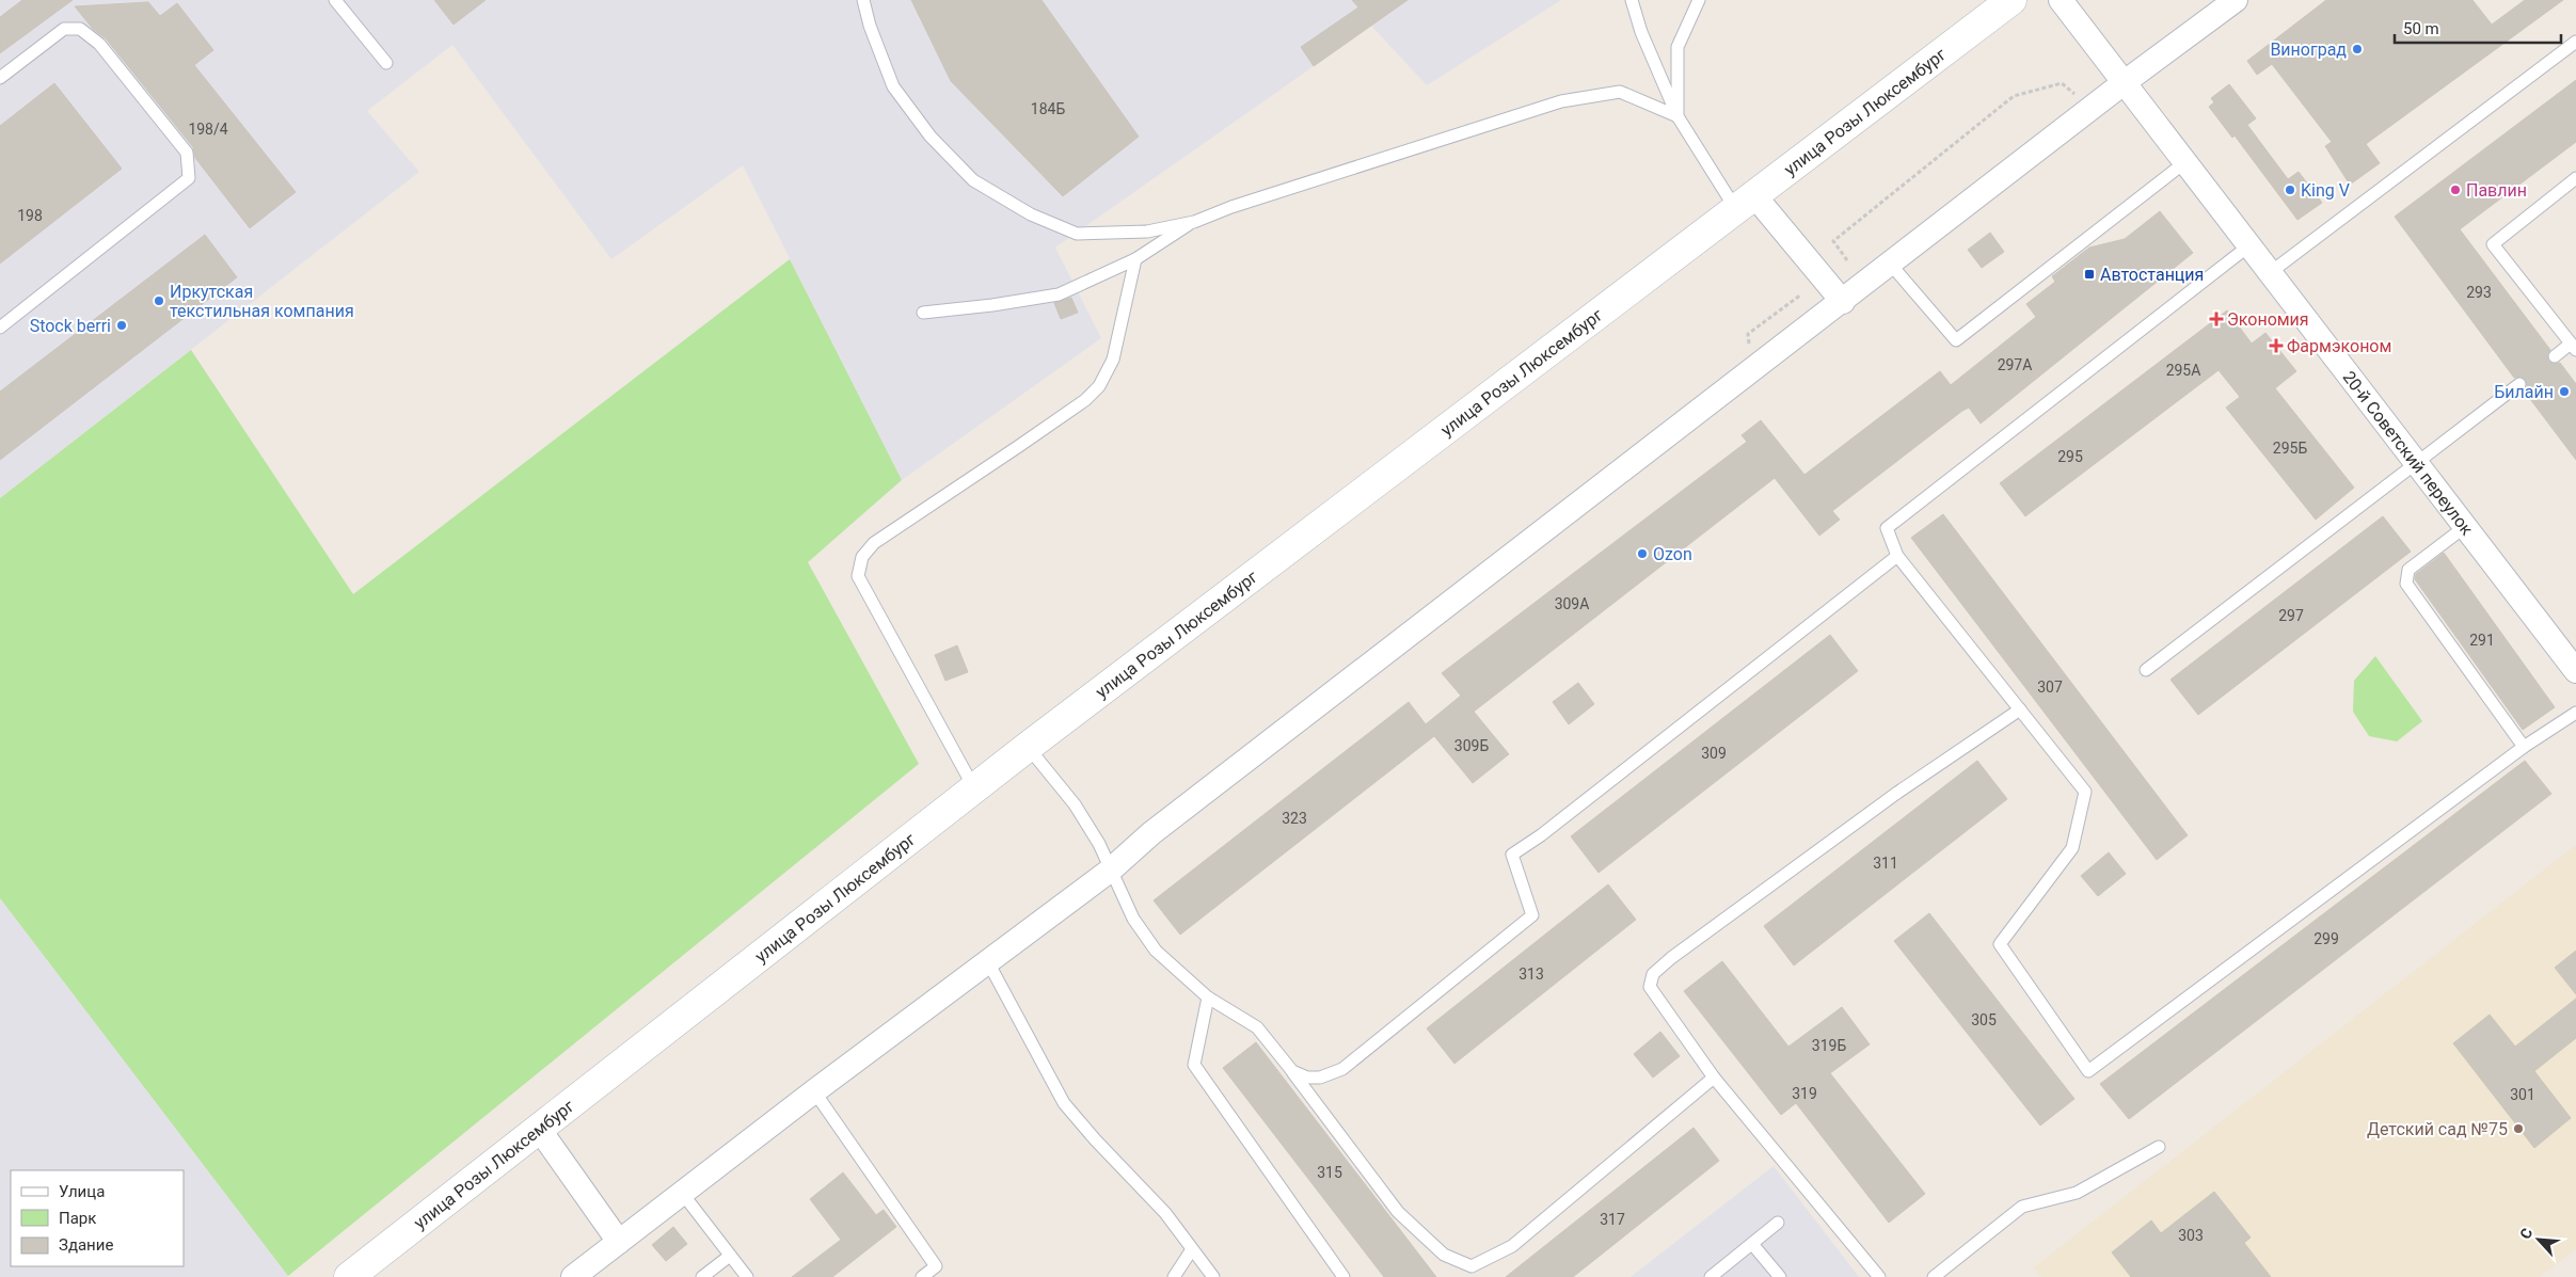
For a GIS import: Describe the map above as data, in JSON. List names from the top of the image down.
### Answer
{
  "streets": {
    "main road": ["улица Розы Люксембург"],
    "street": ["20-й Советский переулок"]
  },
  "places": {
    "other": [
      "Виноград",
      "King V",
      "Павлин",
      "Иркутская текстильная компания",
      "Stock berri",
      "Билайн",
      "Ozon",
      "Детский сад №75"
    ],
    "transit": ["Автостанция"],
    "health": ["Экономия", "Фармэконом"]
  },
  "house_numbers": [
    "184Б",
    "198/4",
    "198",
    "293",
    "297А",
    "295А",
    "295Б",
    "295",
    "309А",
    "297",
    "291",
    "307",
    "309Б",
    "309",
    "323",
    "311",
    "299",
    "313",
    "305",
    "319Б",
    "319",
    "301",
    "315",
    "317",
    "303"
  ],
  "legend": ["Улица", "Парк", "Здание"],
  "scale_bar": "50 m",
  "north": "top left"
}
